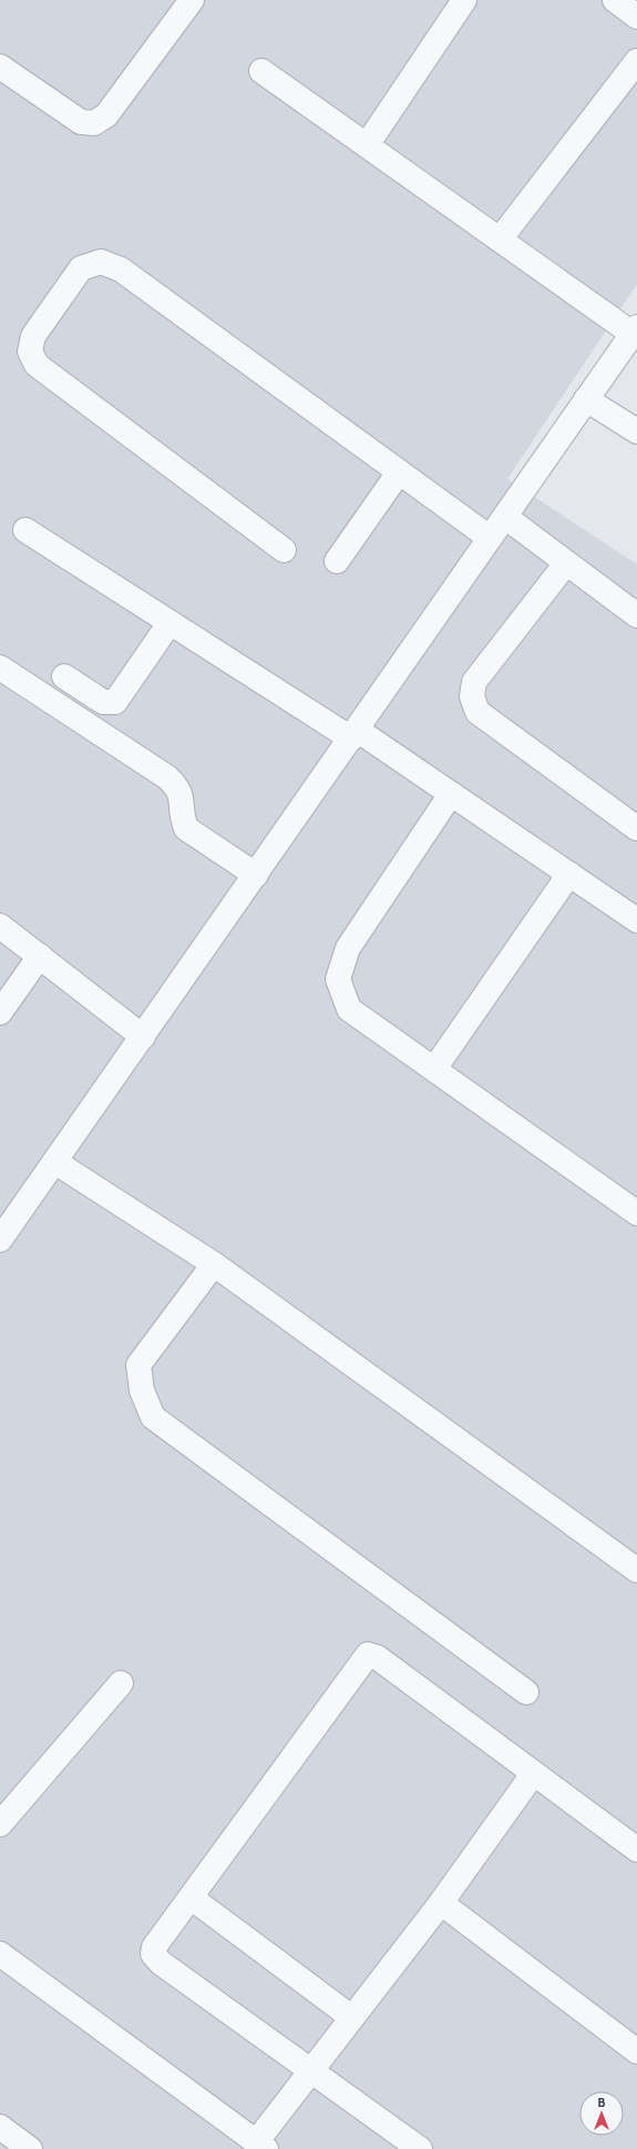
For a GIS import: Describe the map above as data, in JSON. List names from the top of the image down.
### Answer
{
  "north": "top"
}
